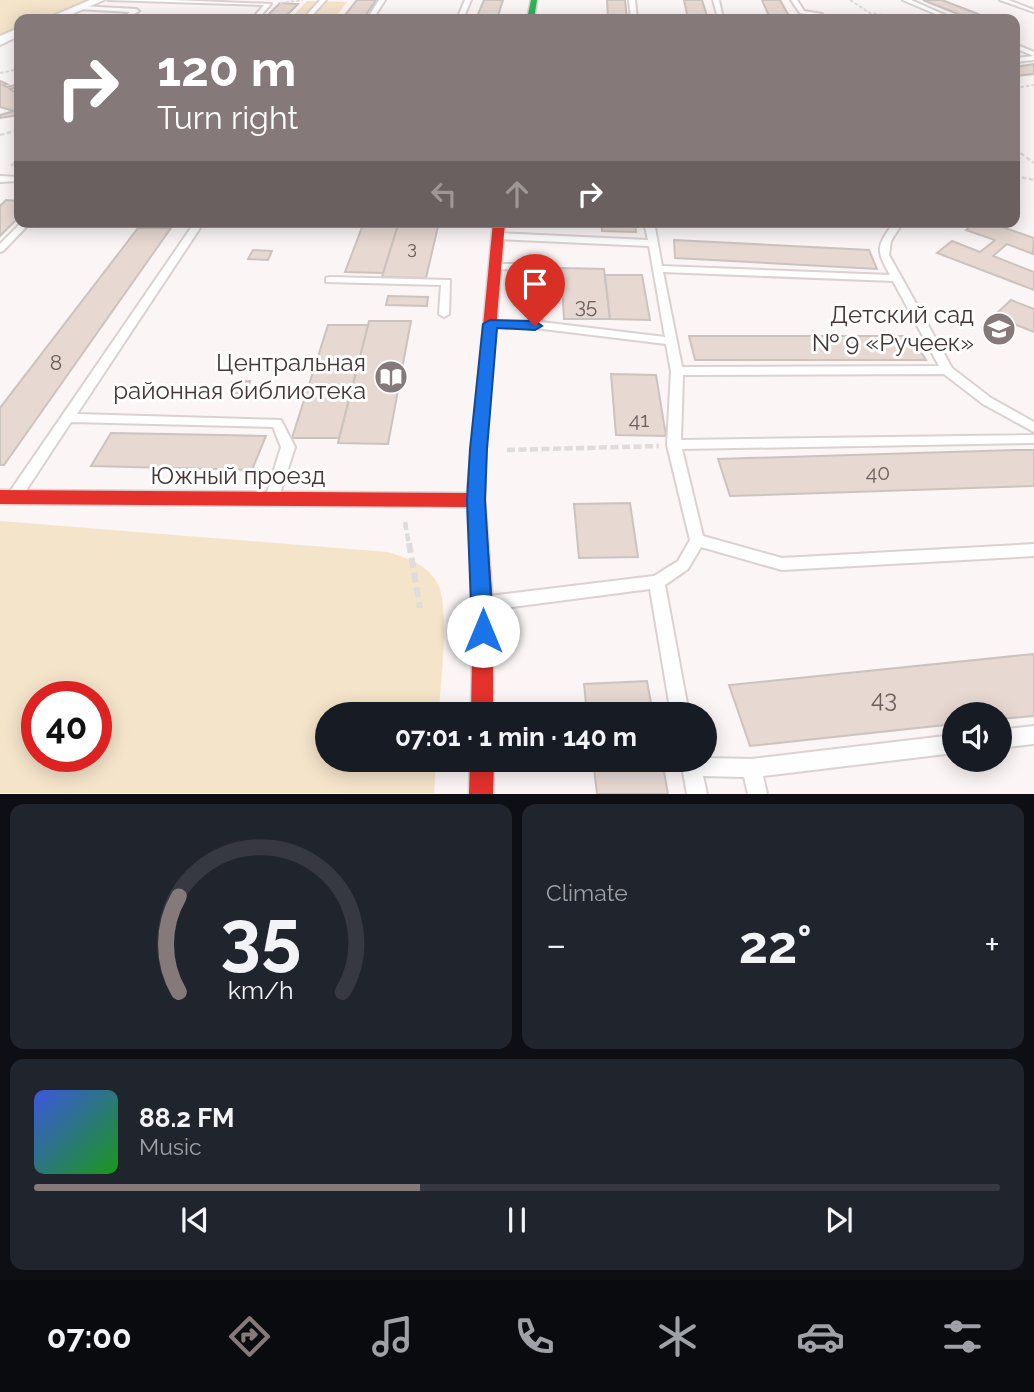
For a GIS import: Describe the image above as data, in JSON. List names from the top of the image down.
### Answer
{
  "streets": {
    "street": ["Южный проезд"]
  },
  "places": {
    "school or university": ["Детский сад № 9 «Ручеек»"],
    "library": ["Центральная районная библиотека"]
  },
  "house_numbers": [
    "3",
    "35",
    "8",
    "41",
    "40",
    "43"
  ],
  "page": {
    "turn": ["120 m", "Turn right"],
    "limit": "40",
    "trip": "07:01 · 1 min · 140 m",
    "tile": "Climate",
    "heat": ["−", "22°", "+"],
    "song": ["88.2 FM", "Music"],
    "tabs": "07:00",
    "gauge": ["35", "km/h"]
  }
}
